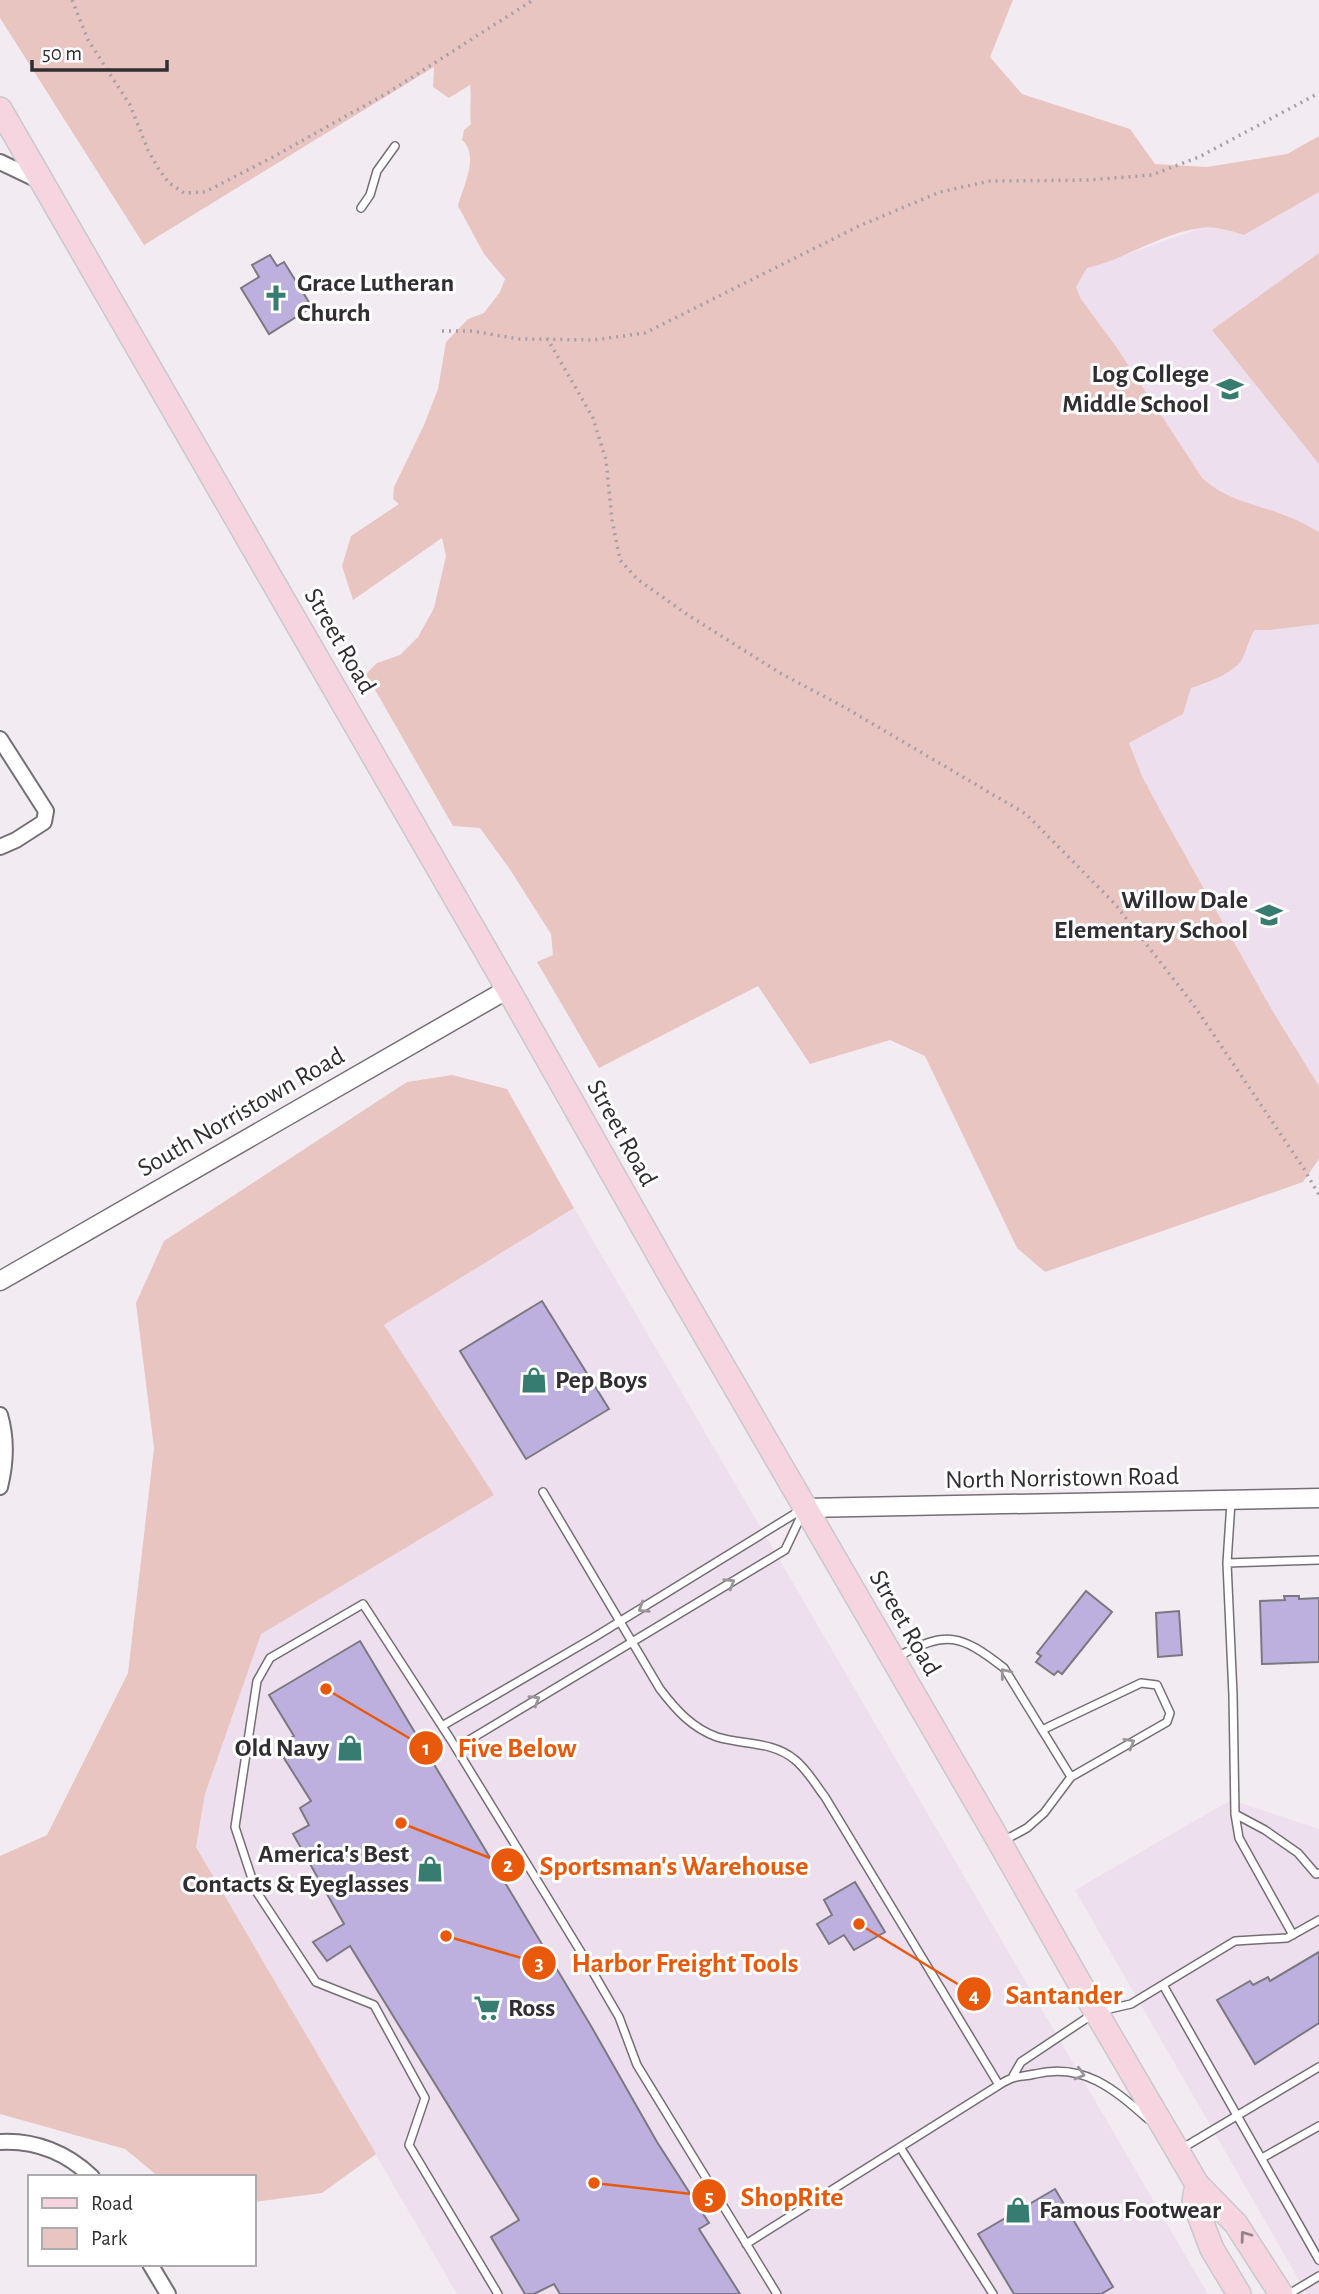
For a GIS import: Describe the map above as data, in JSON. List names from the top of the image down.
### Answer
{
  "streets": {
    "main road": ["Street Road"],
    "street": ["South Norristown Road", "North Norristown Road"]
  },
  "crossings": [
    ["Street Road", "South Norristown Road"],
    ["Street Road", "North Norristown Road"]
  ],
  "places": {
    "church": ["Grace Lutheran Church"],
    "school or university": ["Log College Middle School", "Willow Dale Elementary School"],
    "shop": [
      "Pep Boys",
      "Old Navy",
      "America's Best Contacts & Eyeglasses",
      "Famous Footwear"
    ],
    "other": [
      "Five Below",
      "Sportsman's Warehouse",
      "Santander",
      "Harbor Freight Tools",
      "ShopRite"
    ],
    "supermarket": ["Ross"]
  },
  "legend": ["Road", "Park"],
  "scale_bar": "50 m"
}
